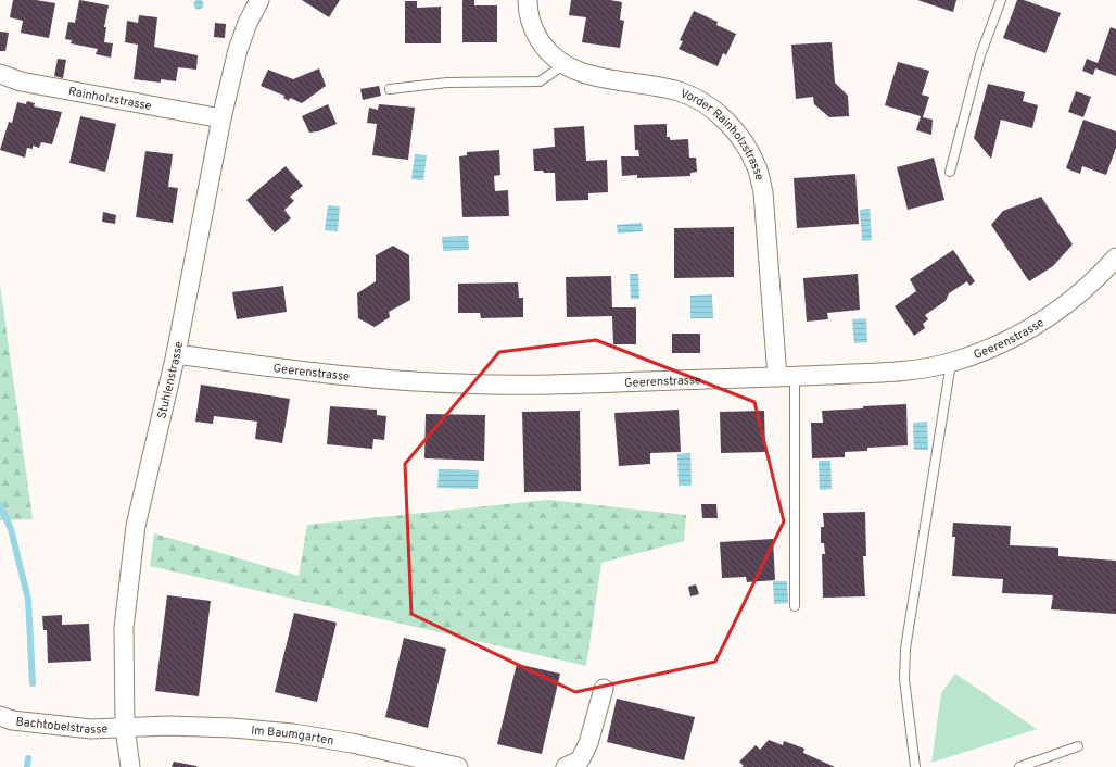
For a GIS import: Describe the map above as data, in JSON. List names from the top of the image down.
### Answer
{
  "streets": {
    "street": [
      "Rainholzstrasse",
      "Vorder Rainholzstrasse",
      "Geerenstrasse",
      "Stuhlenstrasse",
      "Bachtobelstrasse",
      "Im Baumgarten"
    ]
  },
  "crossings": [
    ["Rainholzstrasse", "Stuhlenstrasse"],
    ["Vorder Rainholzstrasse", "Geerenstrasse"],
    ["Geerenstrasse", "Stuhlenstrasse"],
    ["Stuhlenstrasse", "Bachtobelstrasse"],
    ["Stuhlenstrasse", "Im Baumgarten"],
    ["Bachtobelstrasse", "Im Baumgarten"]
  ]
}
